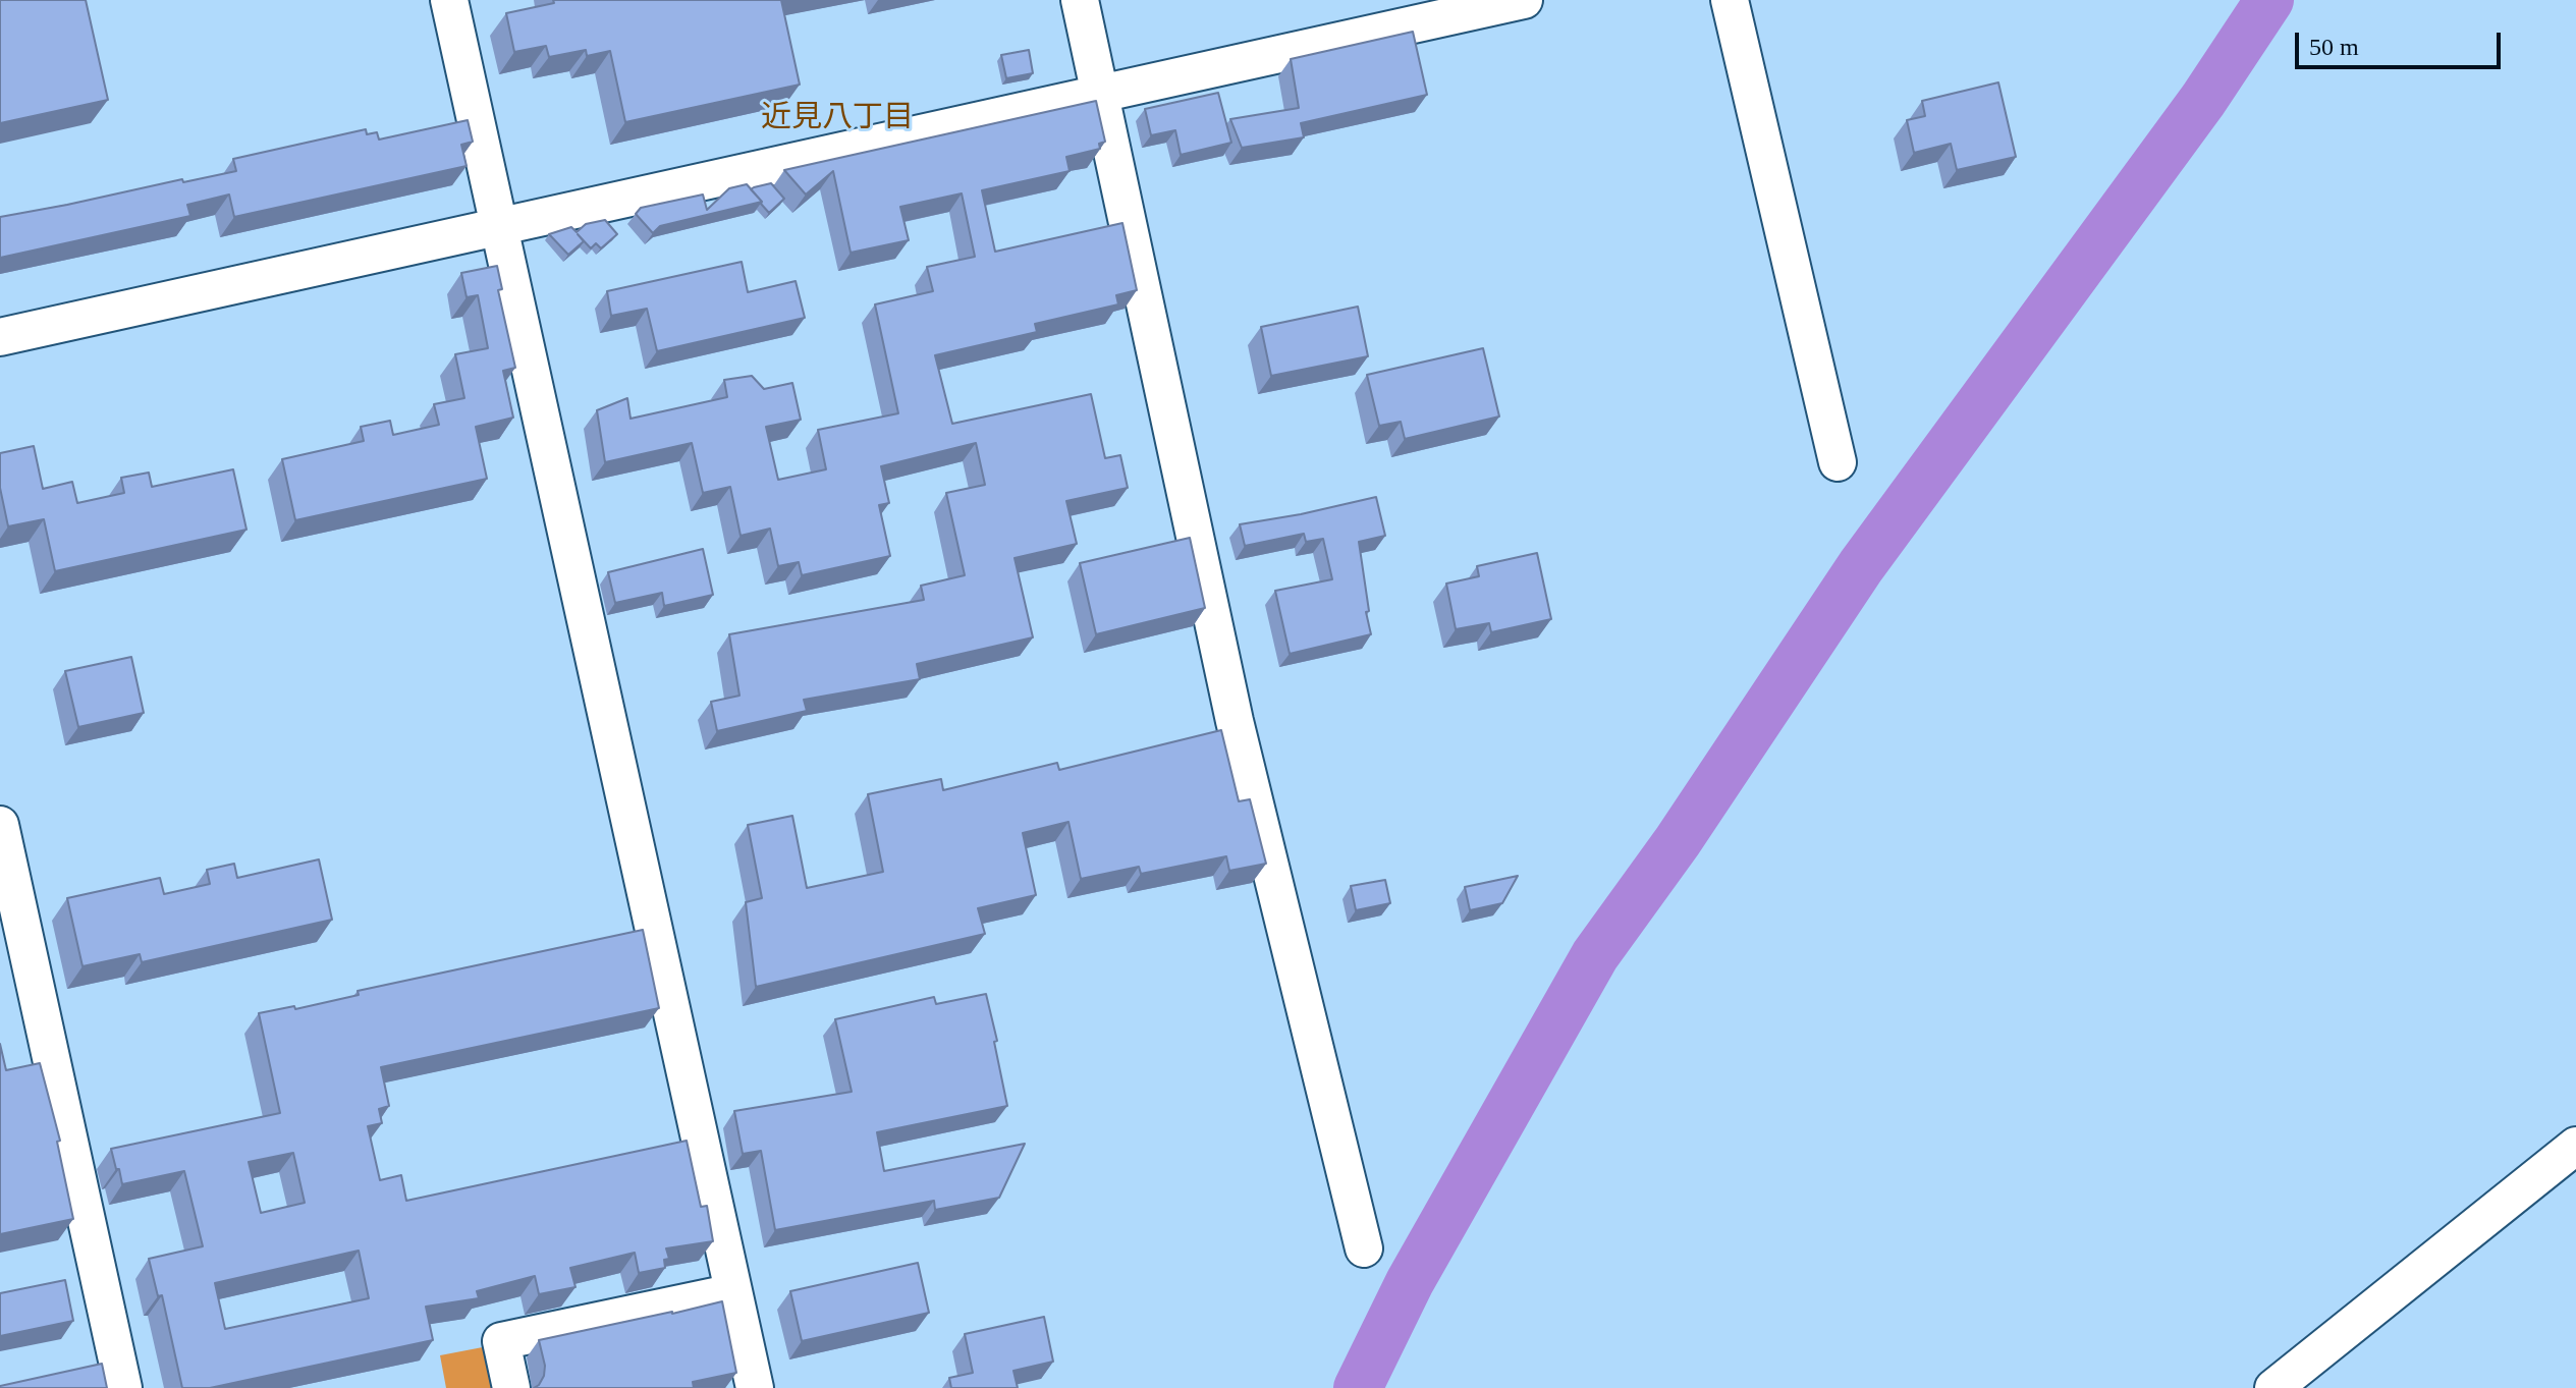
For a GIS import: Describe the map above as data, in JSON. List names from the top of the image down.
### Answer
{
  "districts": ["近見八丁目"],
  "scale_bar": "50 m"
}
